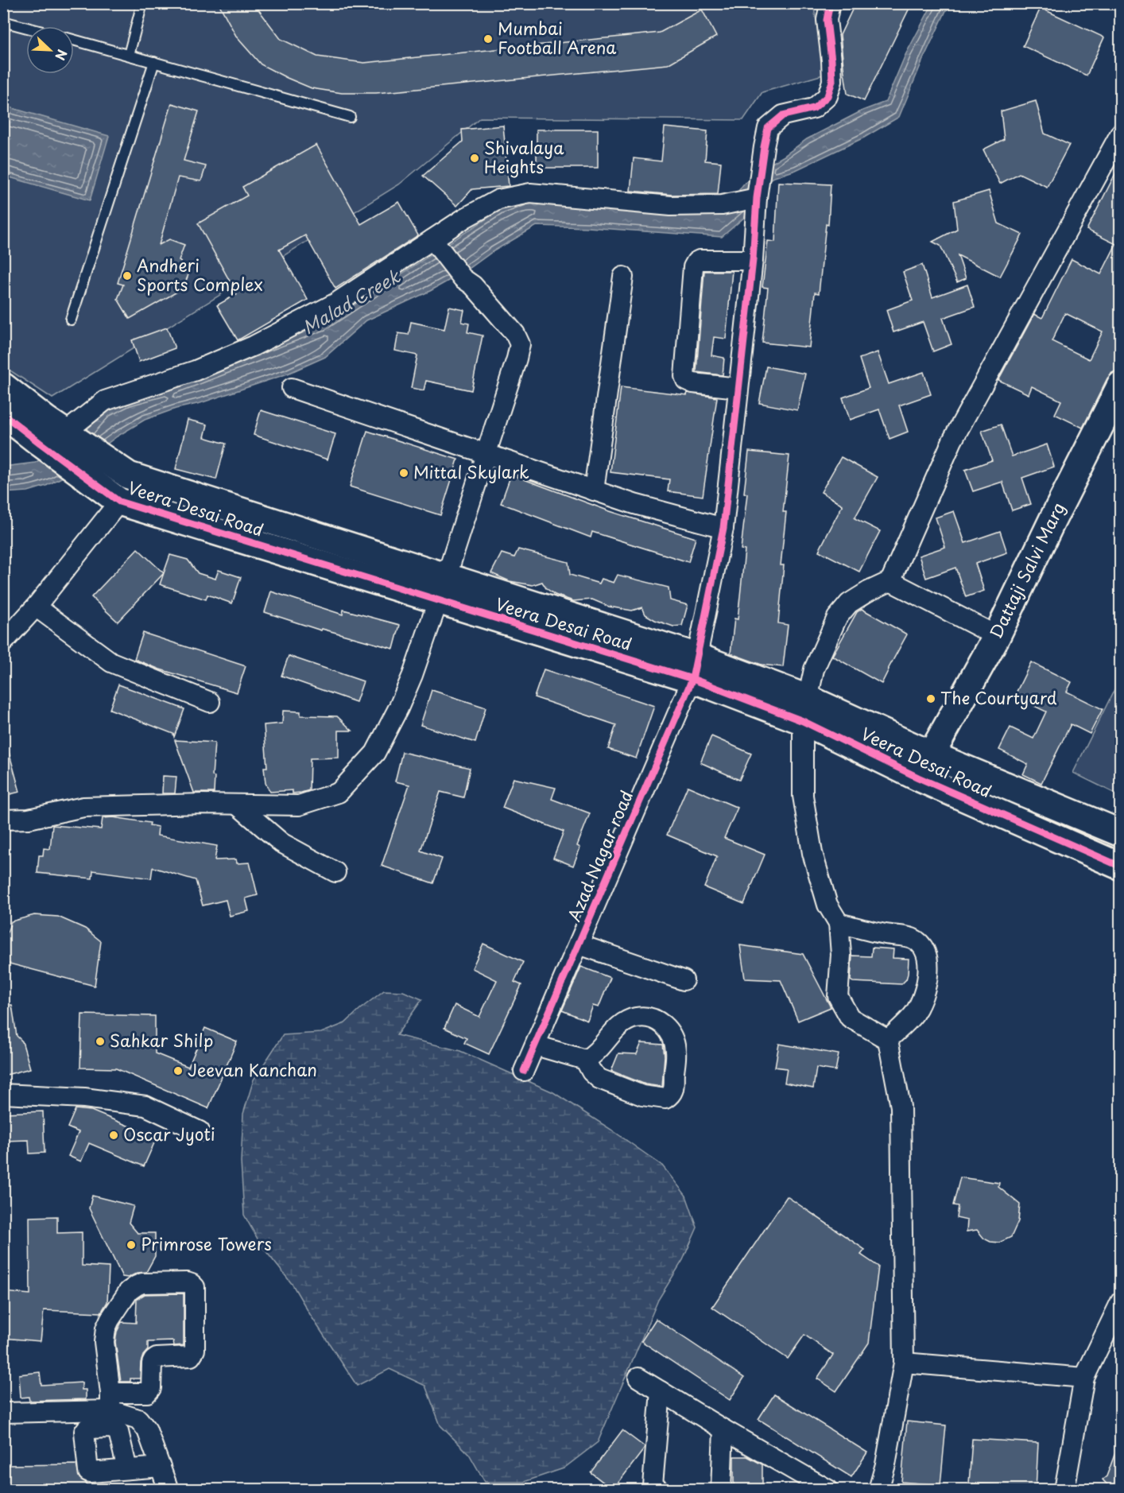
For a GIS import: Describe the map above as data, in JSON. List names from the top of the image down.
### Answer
{
  "streets": {
    "street": ["Veera Desai Road", "Dattaji Salvi Marg", "Azad Nagar road"]
  },
  "crossings": [
    ["Veera Desai Road", "Dattaji Salvi Marg"],
    ["Veera Desai Road", "Azad Nagar road"]
  ],
  "water": ["Malad Creek"],
  "places": [
    "Mumbai Football Arena",
    "Shivalaya Heights",
    "Andheri Sports Complex",
    "Mittal Skylark",
    "The Courtyard",
    "Sahkar Shilp",
    "Jeevan Kanchan",
    "Oscar Jyoti",
    "Primrose Towers"
  ],
  "north": "bottom right"
}
